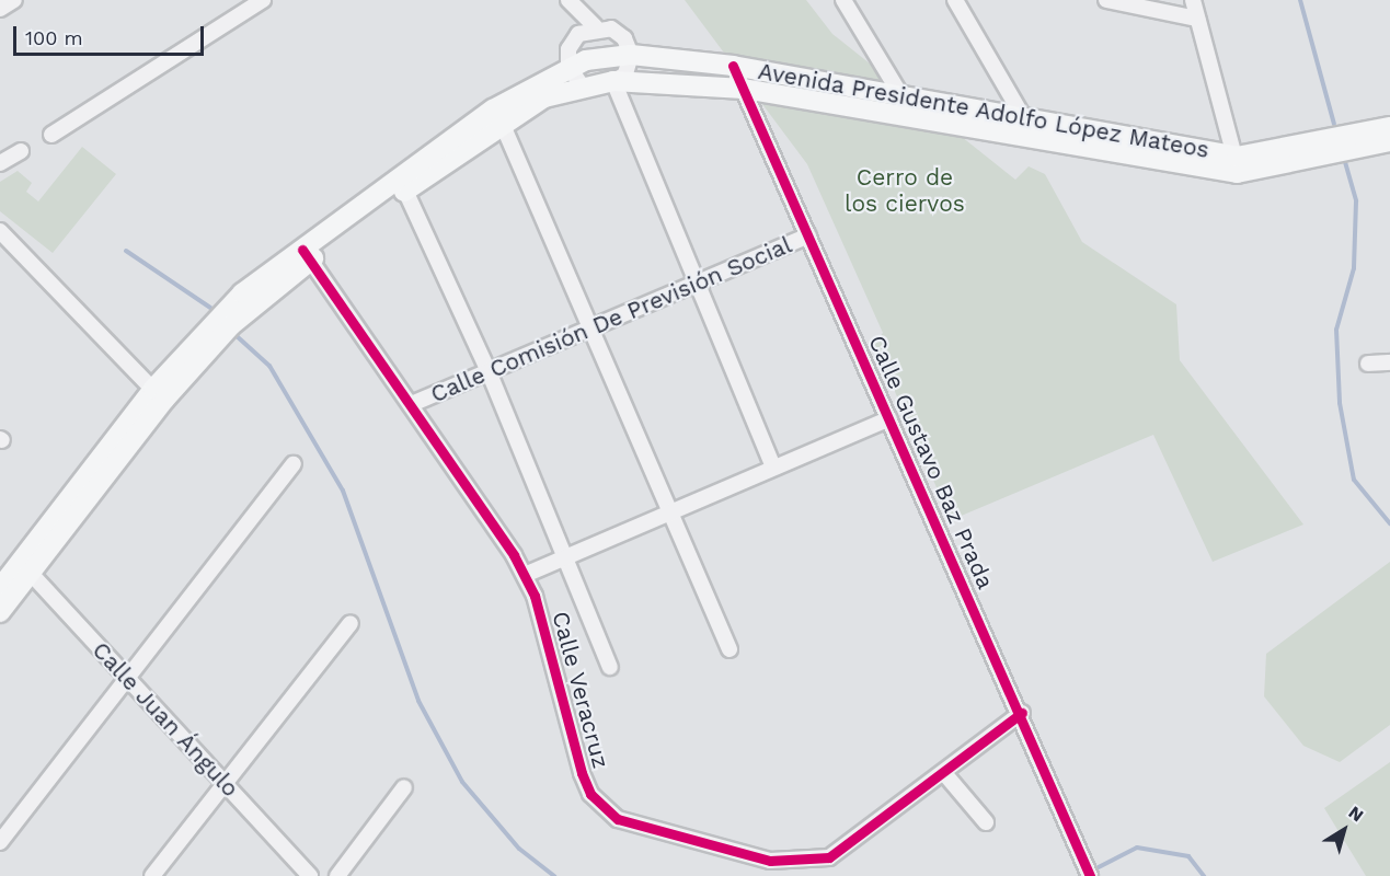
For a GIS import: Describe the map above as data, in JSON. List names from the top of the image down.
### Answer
{
  "streets": {
    "main road": ["Avenida Presidente Adolfo López Mateos"],
    "street": [
      "Calle Comisión De Previsión Social",
      "Calle Gustavo Baz Prada",
      "Calle Veracruz",
      "Calle Juan Ángulo"
    ]
  },
  "crossings": [
    ["Avenida Presidente Adolfo López Mateos", "Calle Gustavo Baz Prada"],
    ["Avenida Presidente Adolfo López Mateos", "Calle Veracruz"],
    ["Avenida Presidente Adolfo López Mateos", "Calle Juan Ángulo"],
    ["Calle Comisión De Previsión Social", "Calle Gustavo Baz Prada"],
    ["Calle Comisión De Previsión Social", "Calle Veracruz"],
    ["Calle Gustavo Baz Prada", "Calle Veracruz"]
  ],
  "parks": ["Cerro de los ciervos"],
  "scale_bar": "100 m",
  "north": "top right"
}
